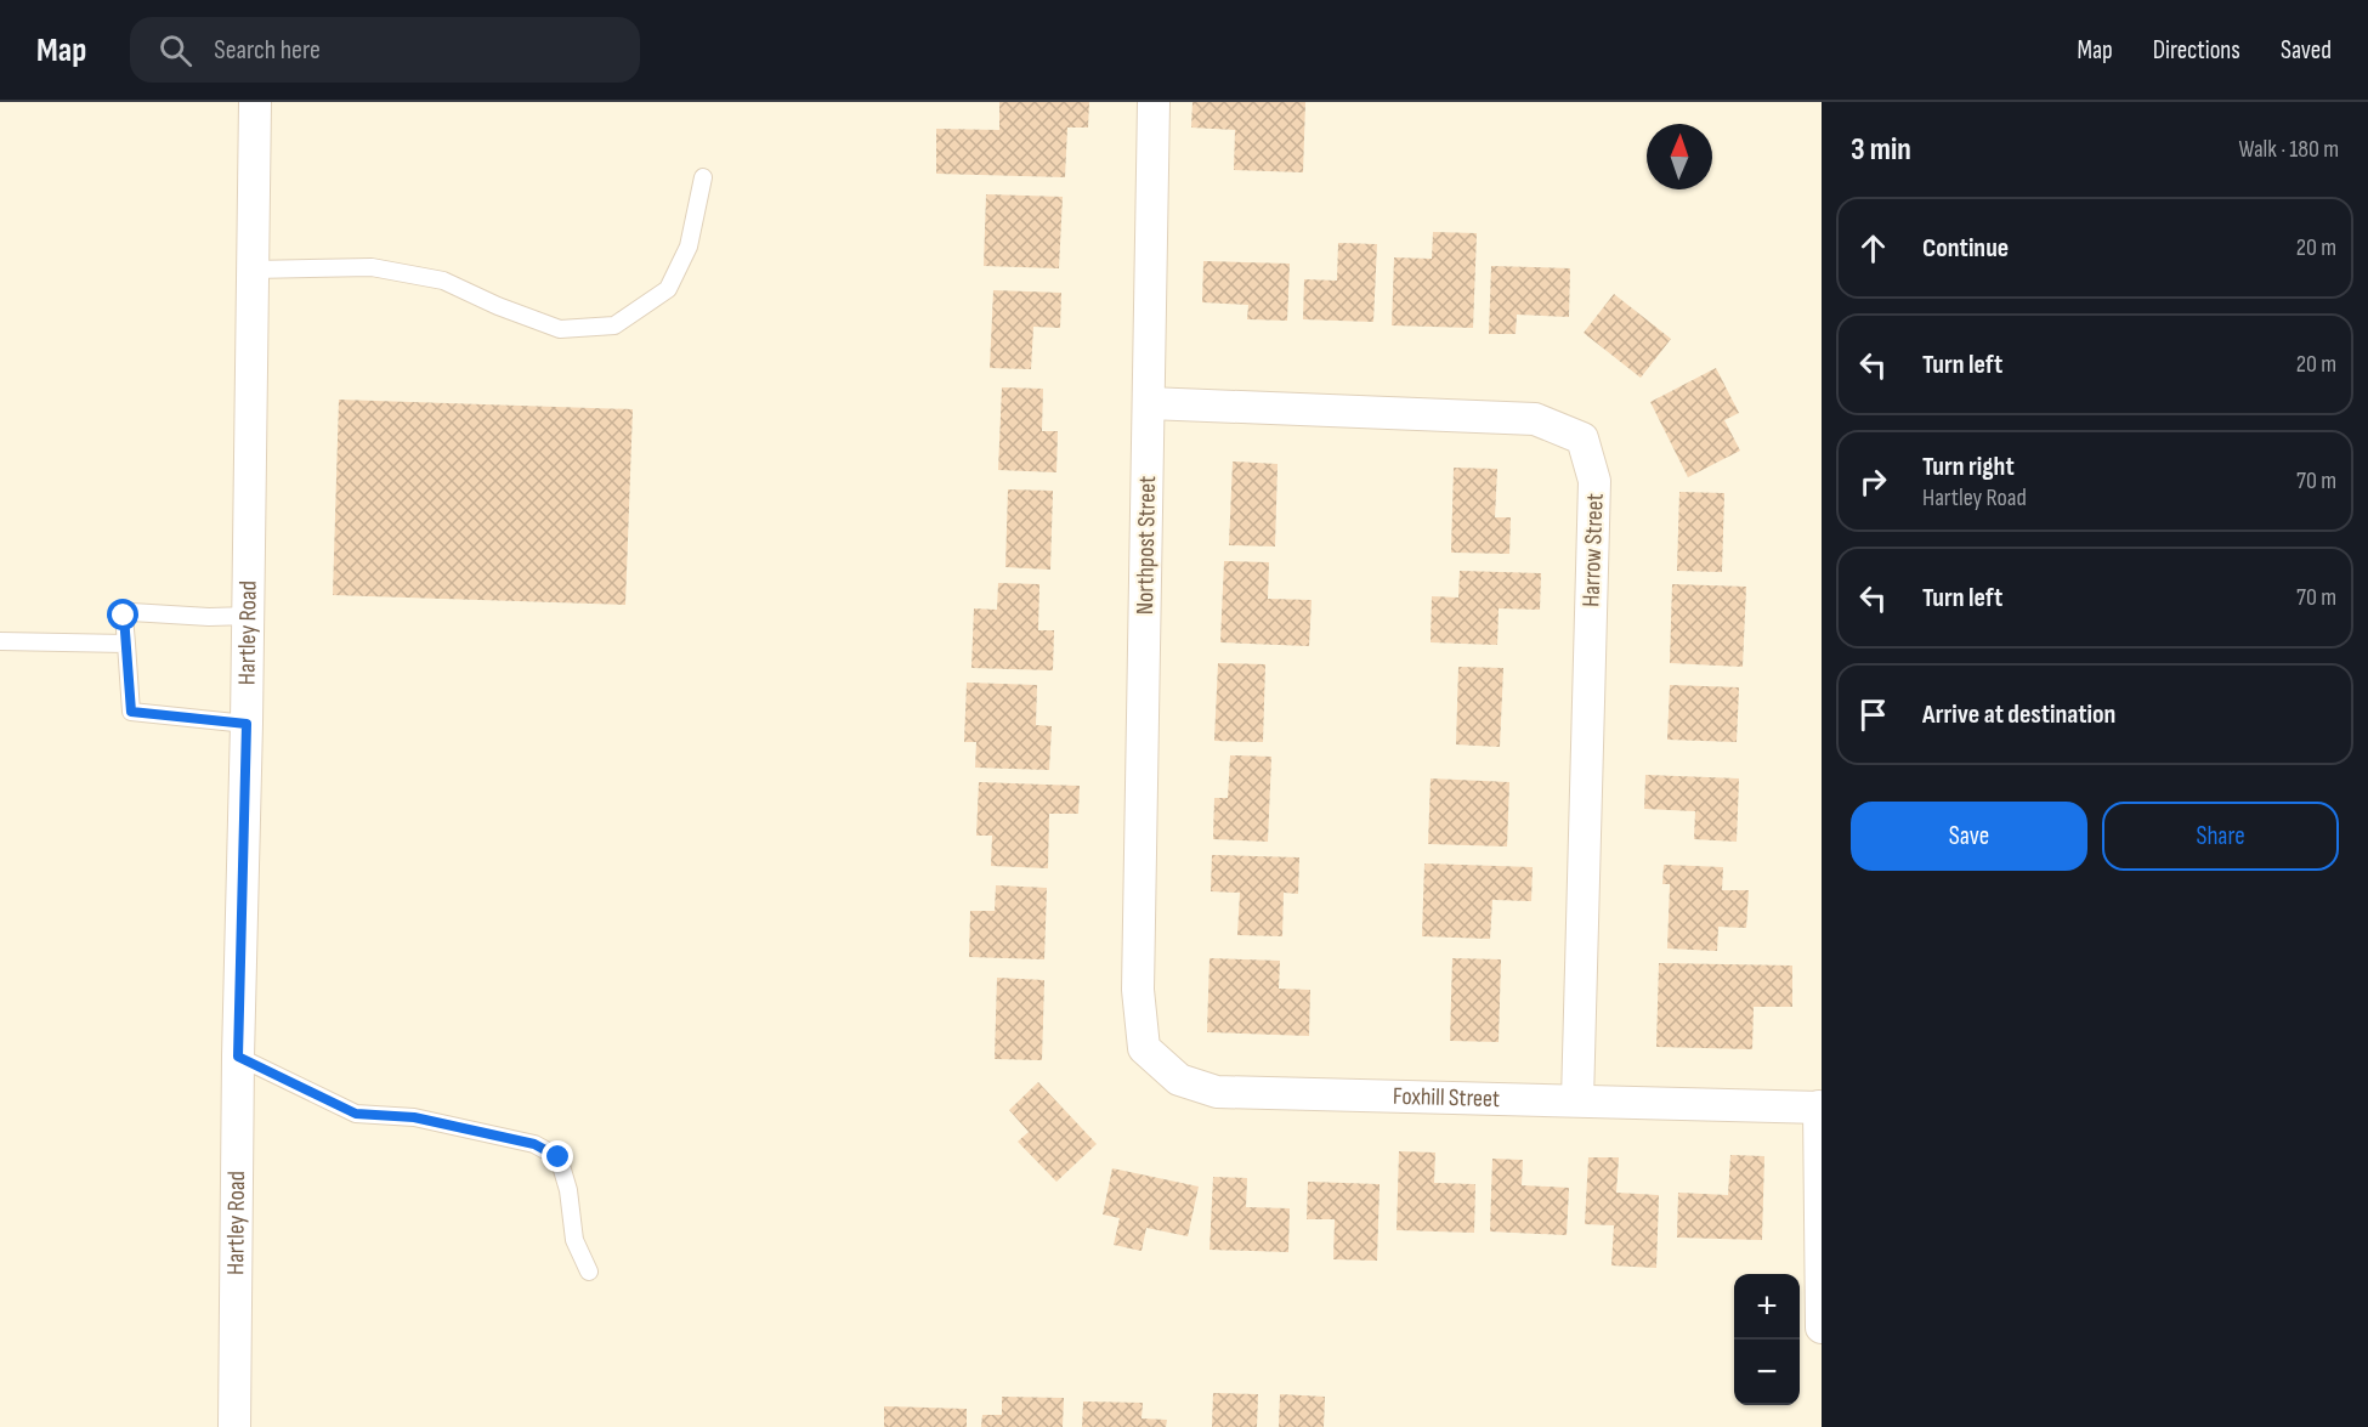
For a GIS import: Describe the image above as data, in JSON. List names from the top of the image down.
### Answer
{
  "streets": {
    "street": [
      "Northpost Street",
      "Harrow Street",
      "Hartley Road",
      "Foxhill Street"
    ]
  },
  "crossings": [
    ["Northpost Street", "Harrow Street"],
    ["Northpost Street", "Foxhill Street"],
    ["Harrow Street", "Foxhill Street"]
  ],
  "north": "top",
  "page": {
    "header": "Map",
    "search": "Search here",
    "nav": ["Map", "Directions", "Saved"],
    "heading": ["3 min", "Walk · 180 m"],
    "list": [
      ["Continue", "20 m"],
      ["Turn left", "20 m"],
      ["Turn right", "Hartley Road", "70 m"],
      ["Turn left", "70 m"],
      "Arrive at destination"
    ],
    "buttons": ["Save", "Share"],
    "map_buttons": ["+", "−"]
  }
}
